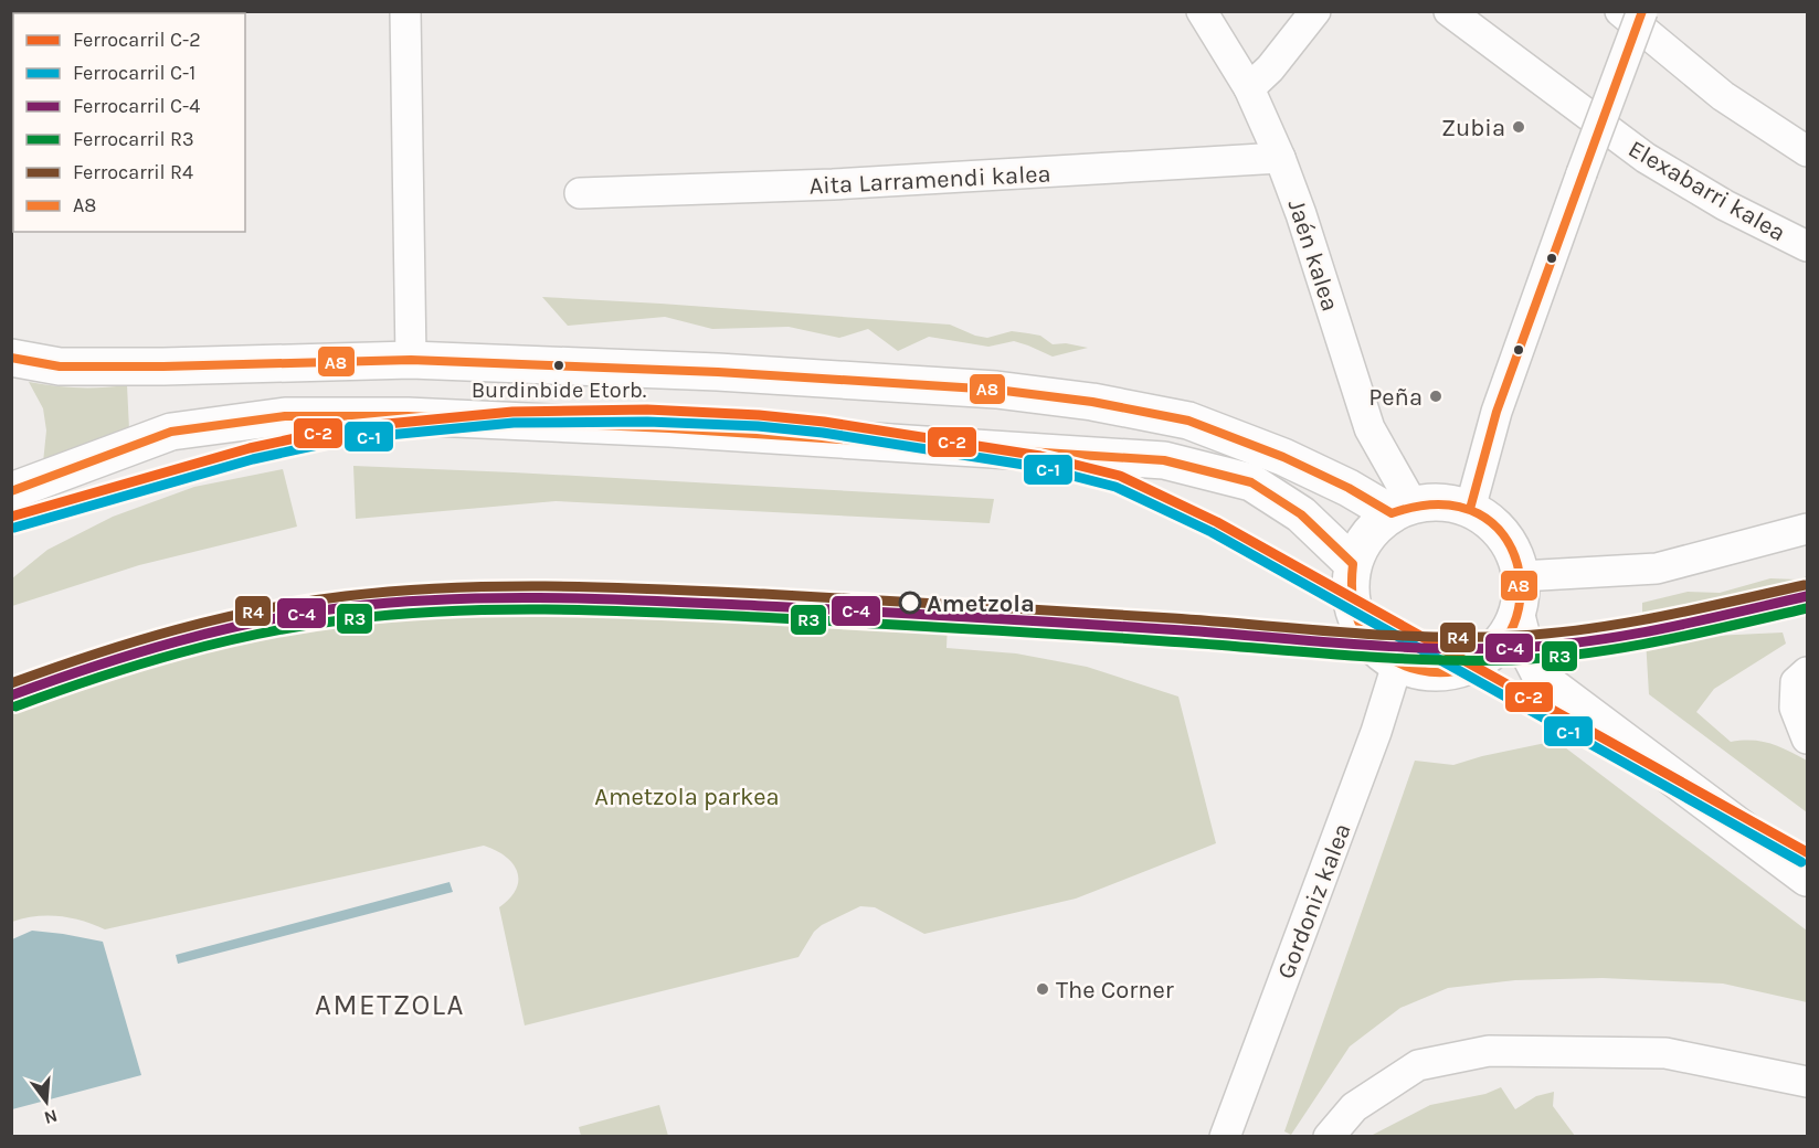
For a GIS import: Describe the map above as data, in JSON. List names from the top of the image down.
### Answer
{
  "streets": {
    "street": [
      "Aita Larramendi kalea",
      "Elexabarri kalea",
      "Jaén kalea",
      "Gordoniz kalea"
    ]
  },
  "crossings": [
    ["Aita Larramendi kalea", "Jaén kalea"],
    ["Jaén kalea", "Gordoniz kalea"]
  ],
  "districts": ["AMETZOLA"],
  "parks": ["Ametzola parkea"],
  "places": [
    "Zubia",
    "Burdinbide Etorb.",
    "Peña",
    "Ametzola",
    "The Corner"
  ],
  "lines": [
    "transit line A8",
    "rail line C-2",
    "rail line C-1",
    "rail line R4",
    "rail line C-4",
    "rail line R3"
  ],
  "legend": [
    "Ferrocarril C-2",
    "Ferrocarril C-1",
    "Ferrocarril C-4",
    "Ferrocarril R3",
    "Ferrocarril R4",
    "A8"
  ],
  "north": "bottom"
}
